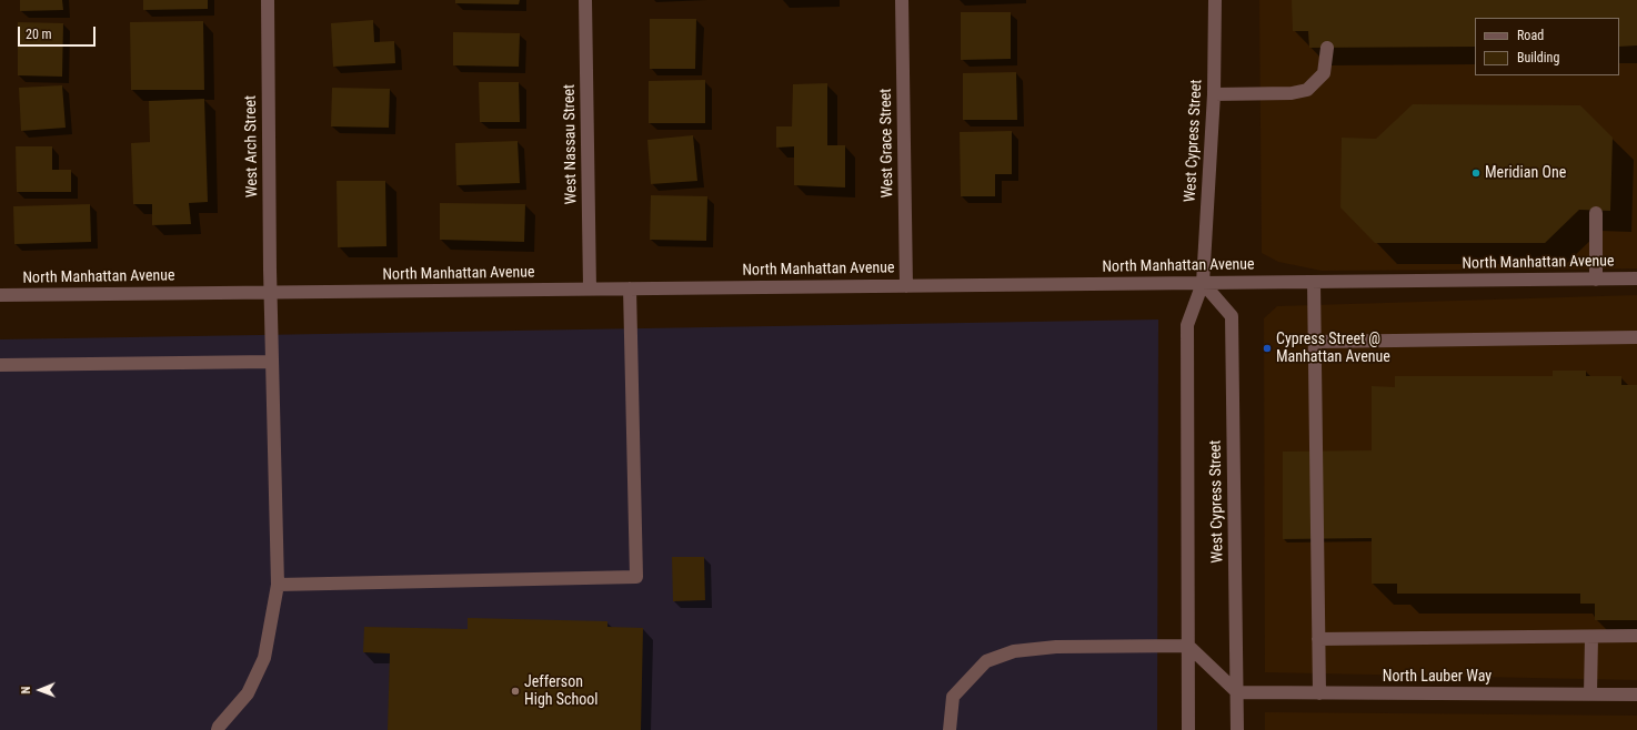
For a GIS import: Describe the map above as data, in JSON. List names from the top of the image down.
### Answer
{
  "streets": {
    "street": [
      "West Cypress Street",
      "West Grace Street",
      "West Nassau Street",
      "West Arch Street",
      "North Manhattan Avenue",
      "North Lauber Way"
    ]
  },
  "crossings": [
    ["West Cypress Street", "North Manhattan Avenue"],
    ["West Cypress Street", "North Lauber Way"],
    ["West Grace Street", "North Manhattan Avenue"],
    ["West Nassau Street", "North Manhattan Avenue"],
    ["West Arch Street", "North Manhattan Avenue"]
  ],
  "places": ["Meridian One", "Cypress Street @ Manhattan Avenue", "Jefferson High School"],
  "legend": ["Road", "Building"],
  "scale_bar": "20 m",
  "north": "left"
}
